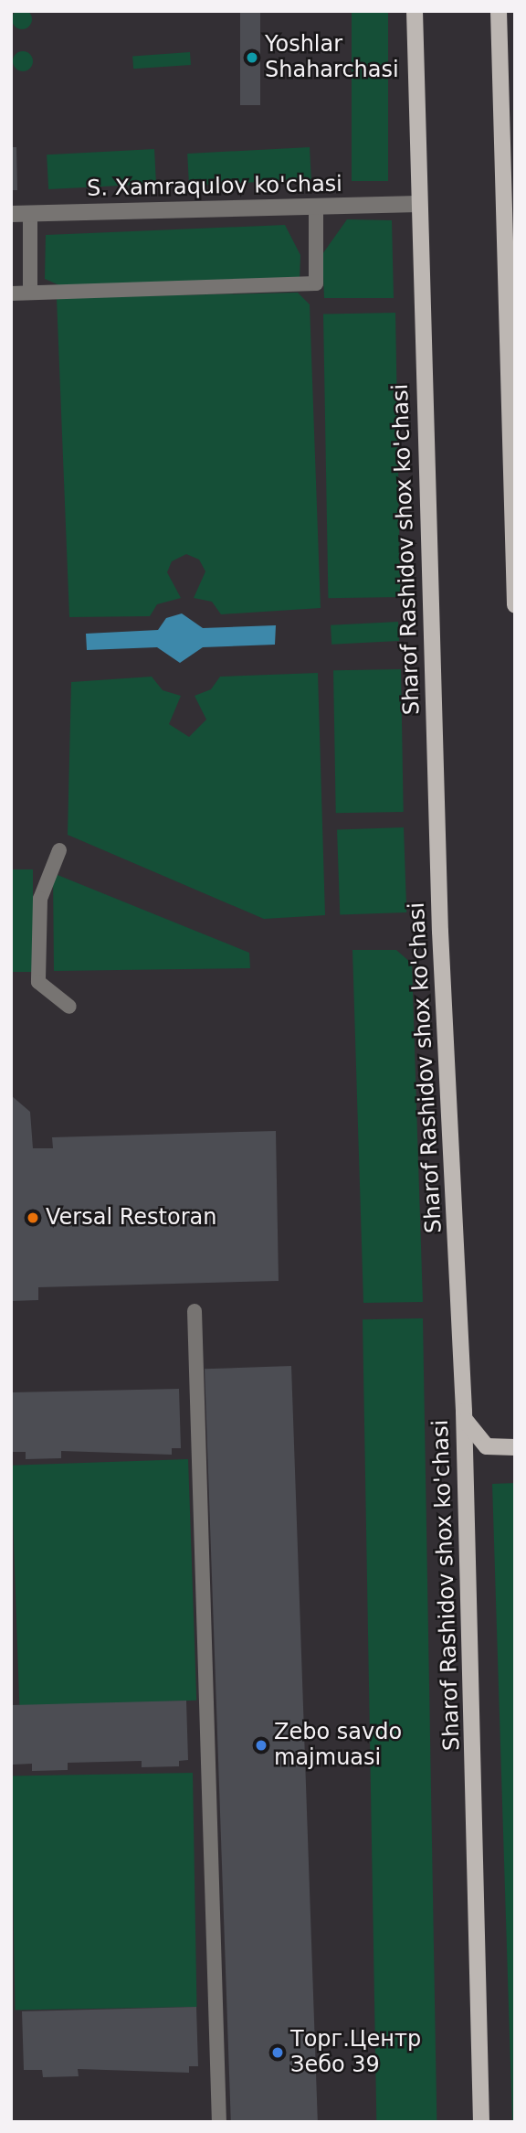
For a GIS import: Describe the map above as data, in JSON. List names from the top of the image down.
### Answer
{
  "streets": {
    "main road": ["Sharof Rashidov shox ko'chasi"],
    "street": ["S. Xamraqulov ko'chasi"]
  },
  "crossings": [
    ["S. Xamraqulov ko'chasi", "Sharof Rashidov shox ko'chasi"]
  ],
  "places": [
    "Yoshlar Shaharchasi",
    "Versal Restoran",
    "Zebo savdo majmuasi",
    "Торг.Центр Зебо 39"
  ]
}
